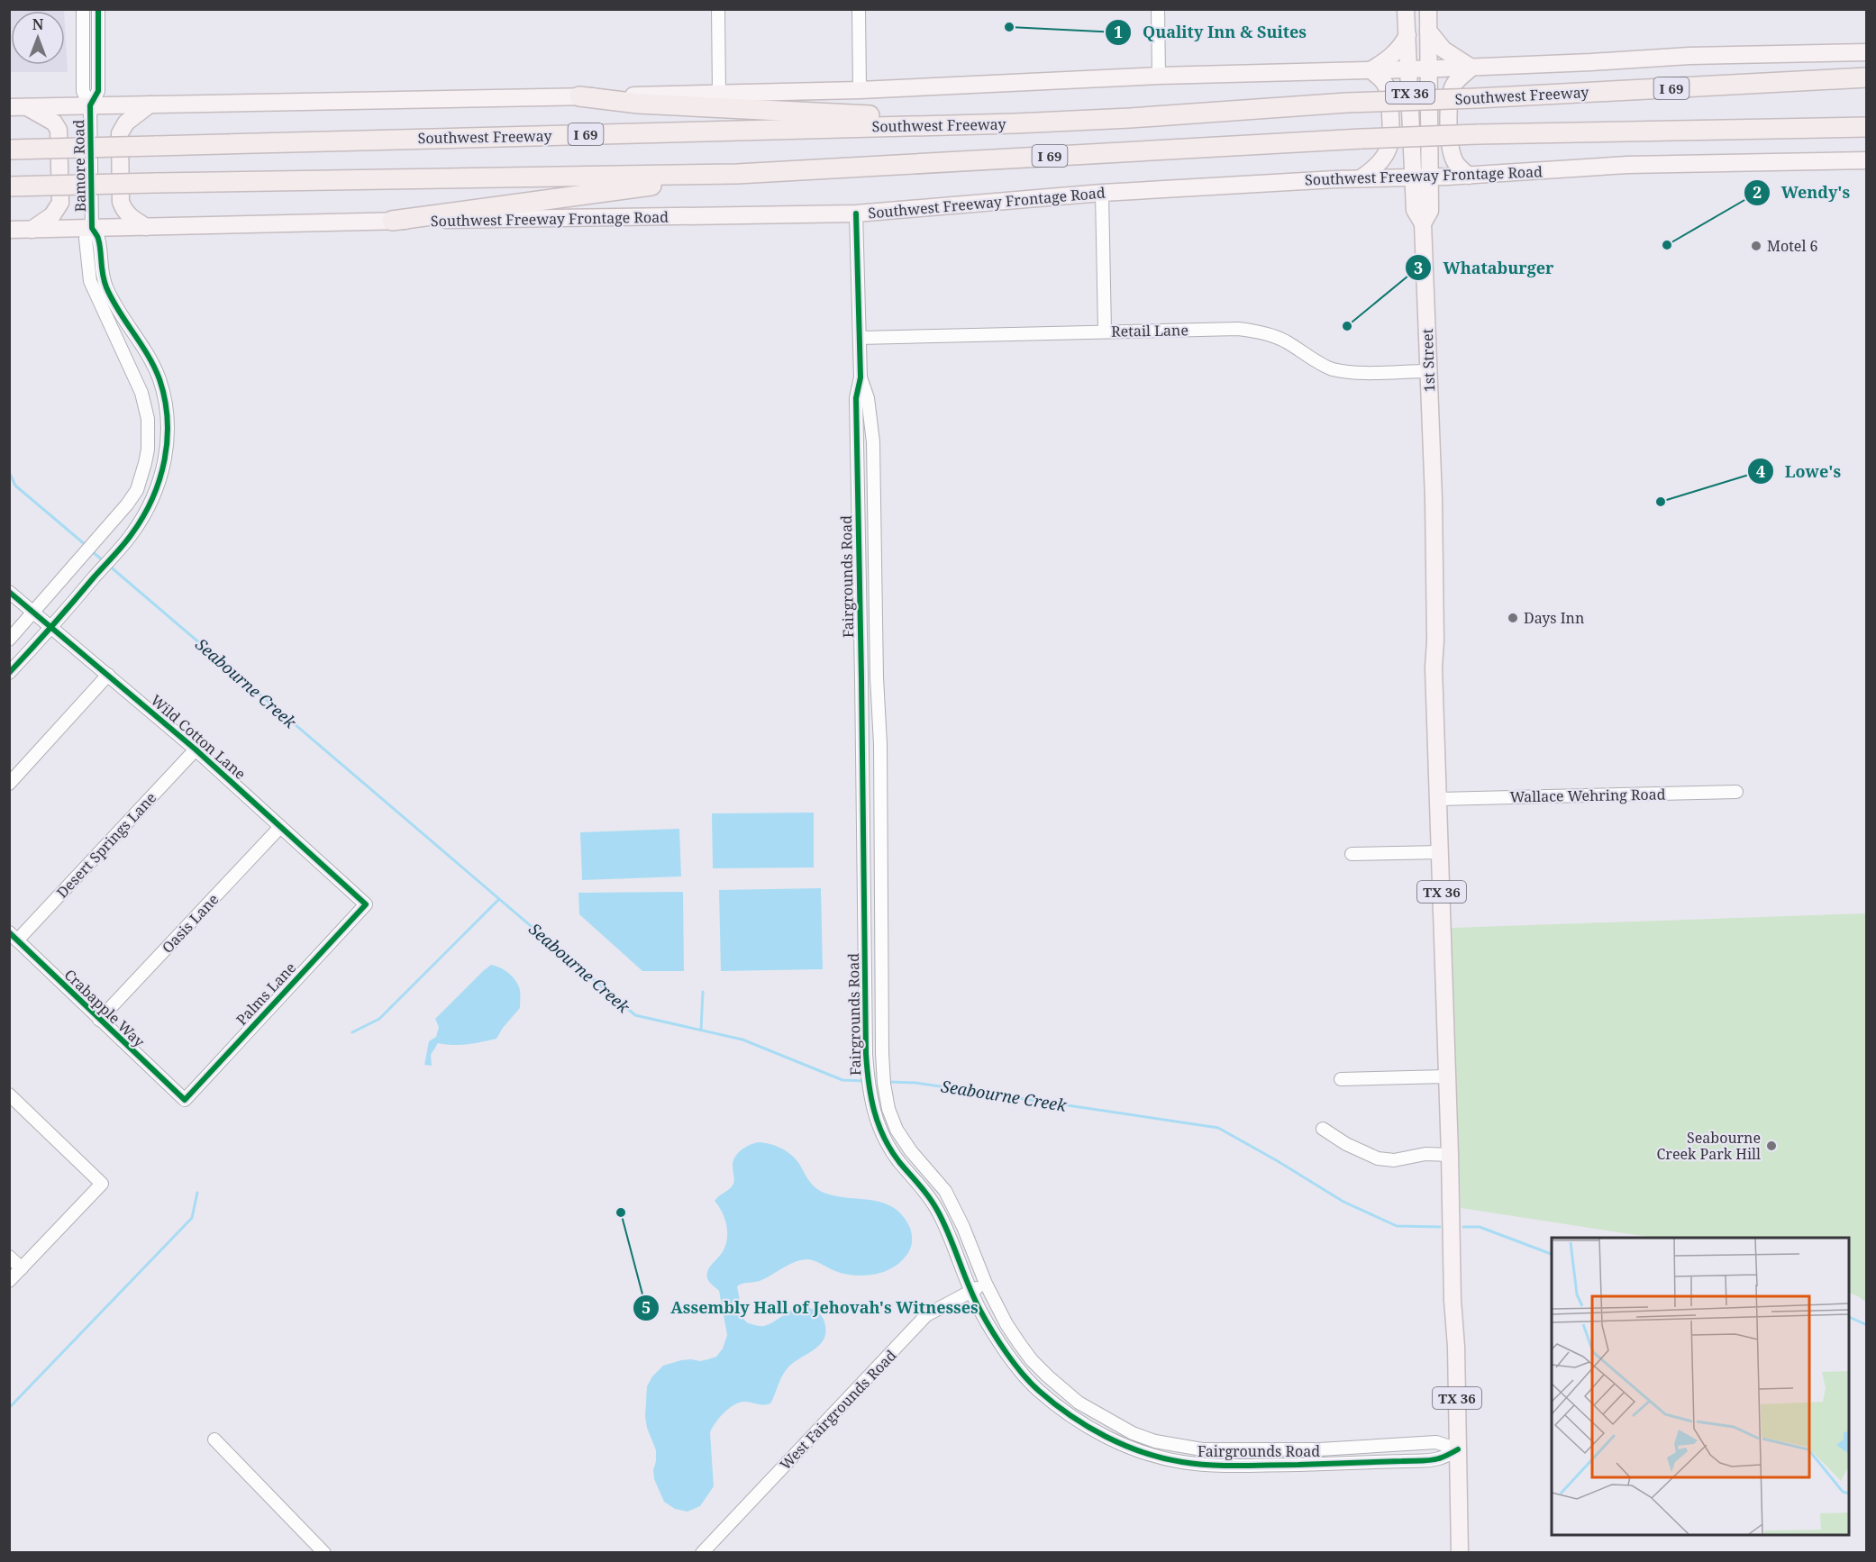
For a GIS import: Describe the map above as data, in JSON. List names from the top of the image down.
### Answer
{
  "streets": {
    "highway": ["I 69", "Southwest Freeway"],
    "main road": ["TX 36", "Southwest Freeway Frontage Road", "1st Street"],
    "street": [
      "Bamore Road",
      "Retail Lane",
      "Fairgrounds Road",
      "Wild Cotton Lane",
      "Wallace Wehring Road",
      "Desert Springs Lane",
      "Oasis Lane",
      "Palms Lane",
      "Crabapple Way",
      "West Fairgrounds Road"
    ]
  },
  "crossings": [
    ["TX 36", "1st Street"],
    ["TX 36", "Fairgrounds Road"],
    ["TX 36", "Wallace Wehring Road"],
    ["Bamore Road", "Southwest Freeway Frontage Road"],
    ["Bamore Road", "Wild Cotton Lane"],
    ["Southwest Freeway Frontage Road", "1st Street"],
    ["Southwest Freeway Frontage Road", "Fairgrounds Road"],
    ["Retail Lane", "1st Street"],
    ["Retail Lane", "Fairgrounds Road"],
    ["1st Street", "Wallace Wehring Road"],
    ["Fairgrounds Road", "West Fairgrounds Road"],
    ["Wild Cotton Lane", "Desert Springs Lane"],
    ["Wild Cotton Lane", "Oasis Lane"],
    ["Wild Cotton Lane", "Palms Lane"],
    ["Desert Springs Lane", "Crabapple Way"],
    ["Oasis Lane", "Crabapple Way"],
    ["Palms Lane", "Crabapple Way"]
  ],
  "water": ["Seabourne Creek"],
  "places": [
    "Quality Inn & Suites",
    "Wendy's",
    "Motel 6",
    "Whataburger",
    "Lowe's",
    "Days Inn",
    "Seabourne Creek Park Hill",
    "Assembly Hall of Jehovah's Witnesses"
  ],
  "north": "top"
}
